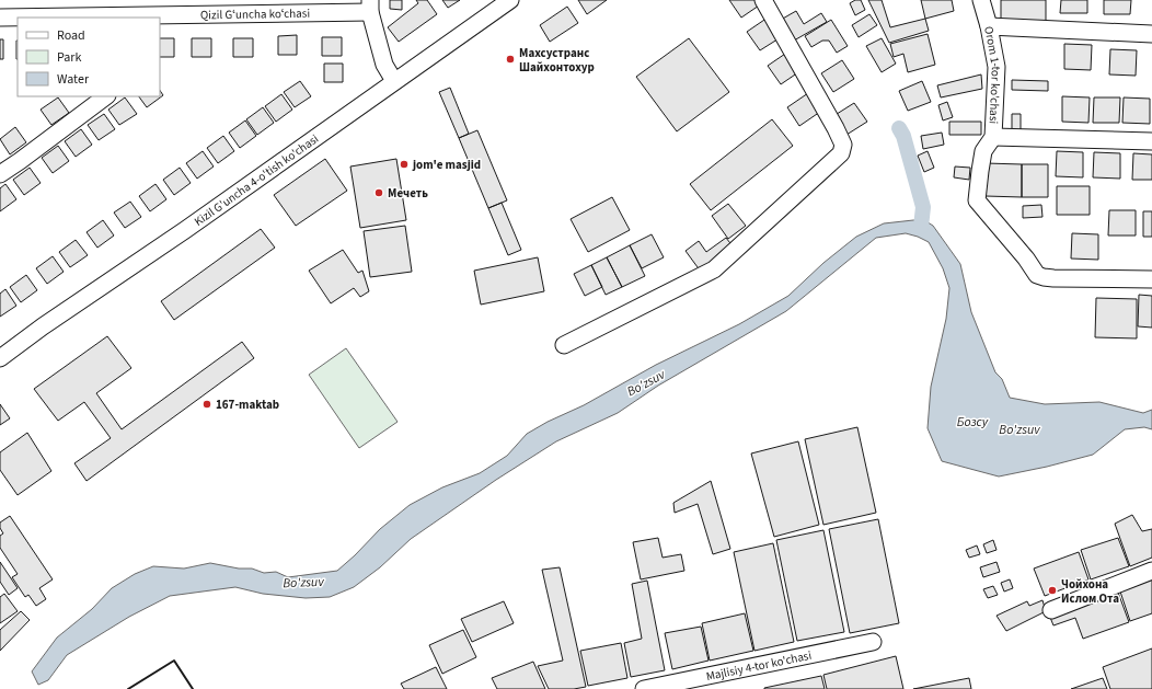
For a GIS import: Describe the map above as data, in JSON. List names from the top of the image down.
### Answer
{
  "streets": {
    "street": [
      "Qizil Gʻuncha koʻchasi",
      "Orom 1-tor ko'chasi",
      "Kizil G'uncha 4-o'tish ko'chasi",
      "Majlisiy 4-tor ko'chasi"
    ]
  },
  "water": ["Bo'zsuv", "Бозсу"],
  "places": [
    "Махсустранс Шайхонтохур",
    "jom'e masjid",
    "Мечеть",
    "167-maktab",
    "Чойхона Ислом Ота"
  ],
  "legend": ["Road", "Park", "Water"]
}
